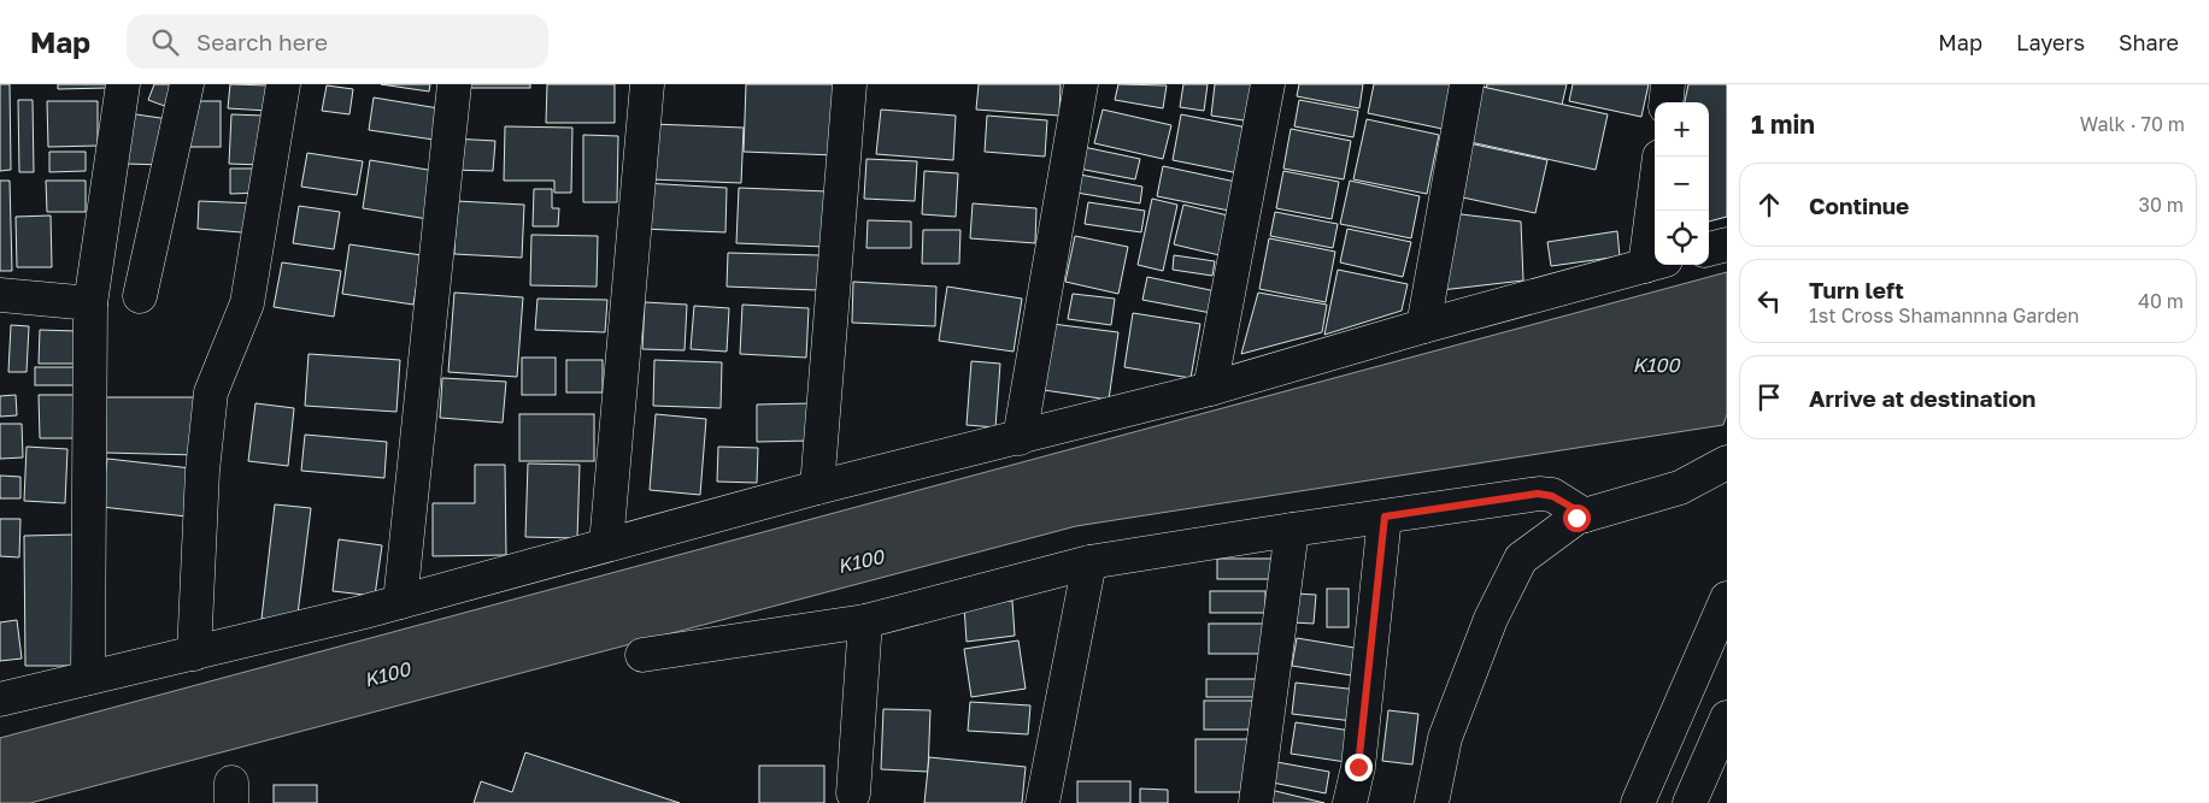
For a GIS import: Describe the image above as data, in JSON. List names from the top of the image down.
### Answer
{
  "water": ["K100"],
  "page": {
    "header": "Map",
    "search": "Search here",
    "nav": ["Map", "Layers", "Share"],
    "heading": ["1 min", "Walk · 70 m"],
    "map_buttons": ["+", "−"],
    "list": [
      ["Continue", "30 m"],
      ["Turn left", "1st Cross Shamannna Garden", "40 m"],
      "Arrive at destination"
    ]
  }
}
